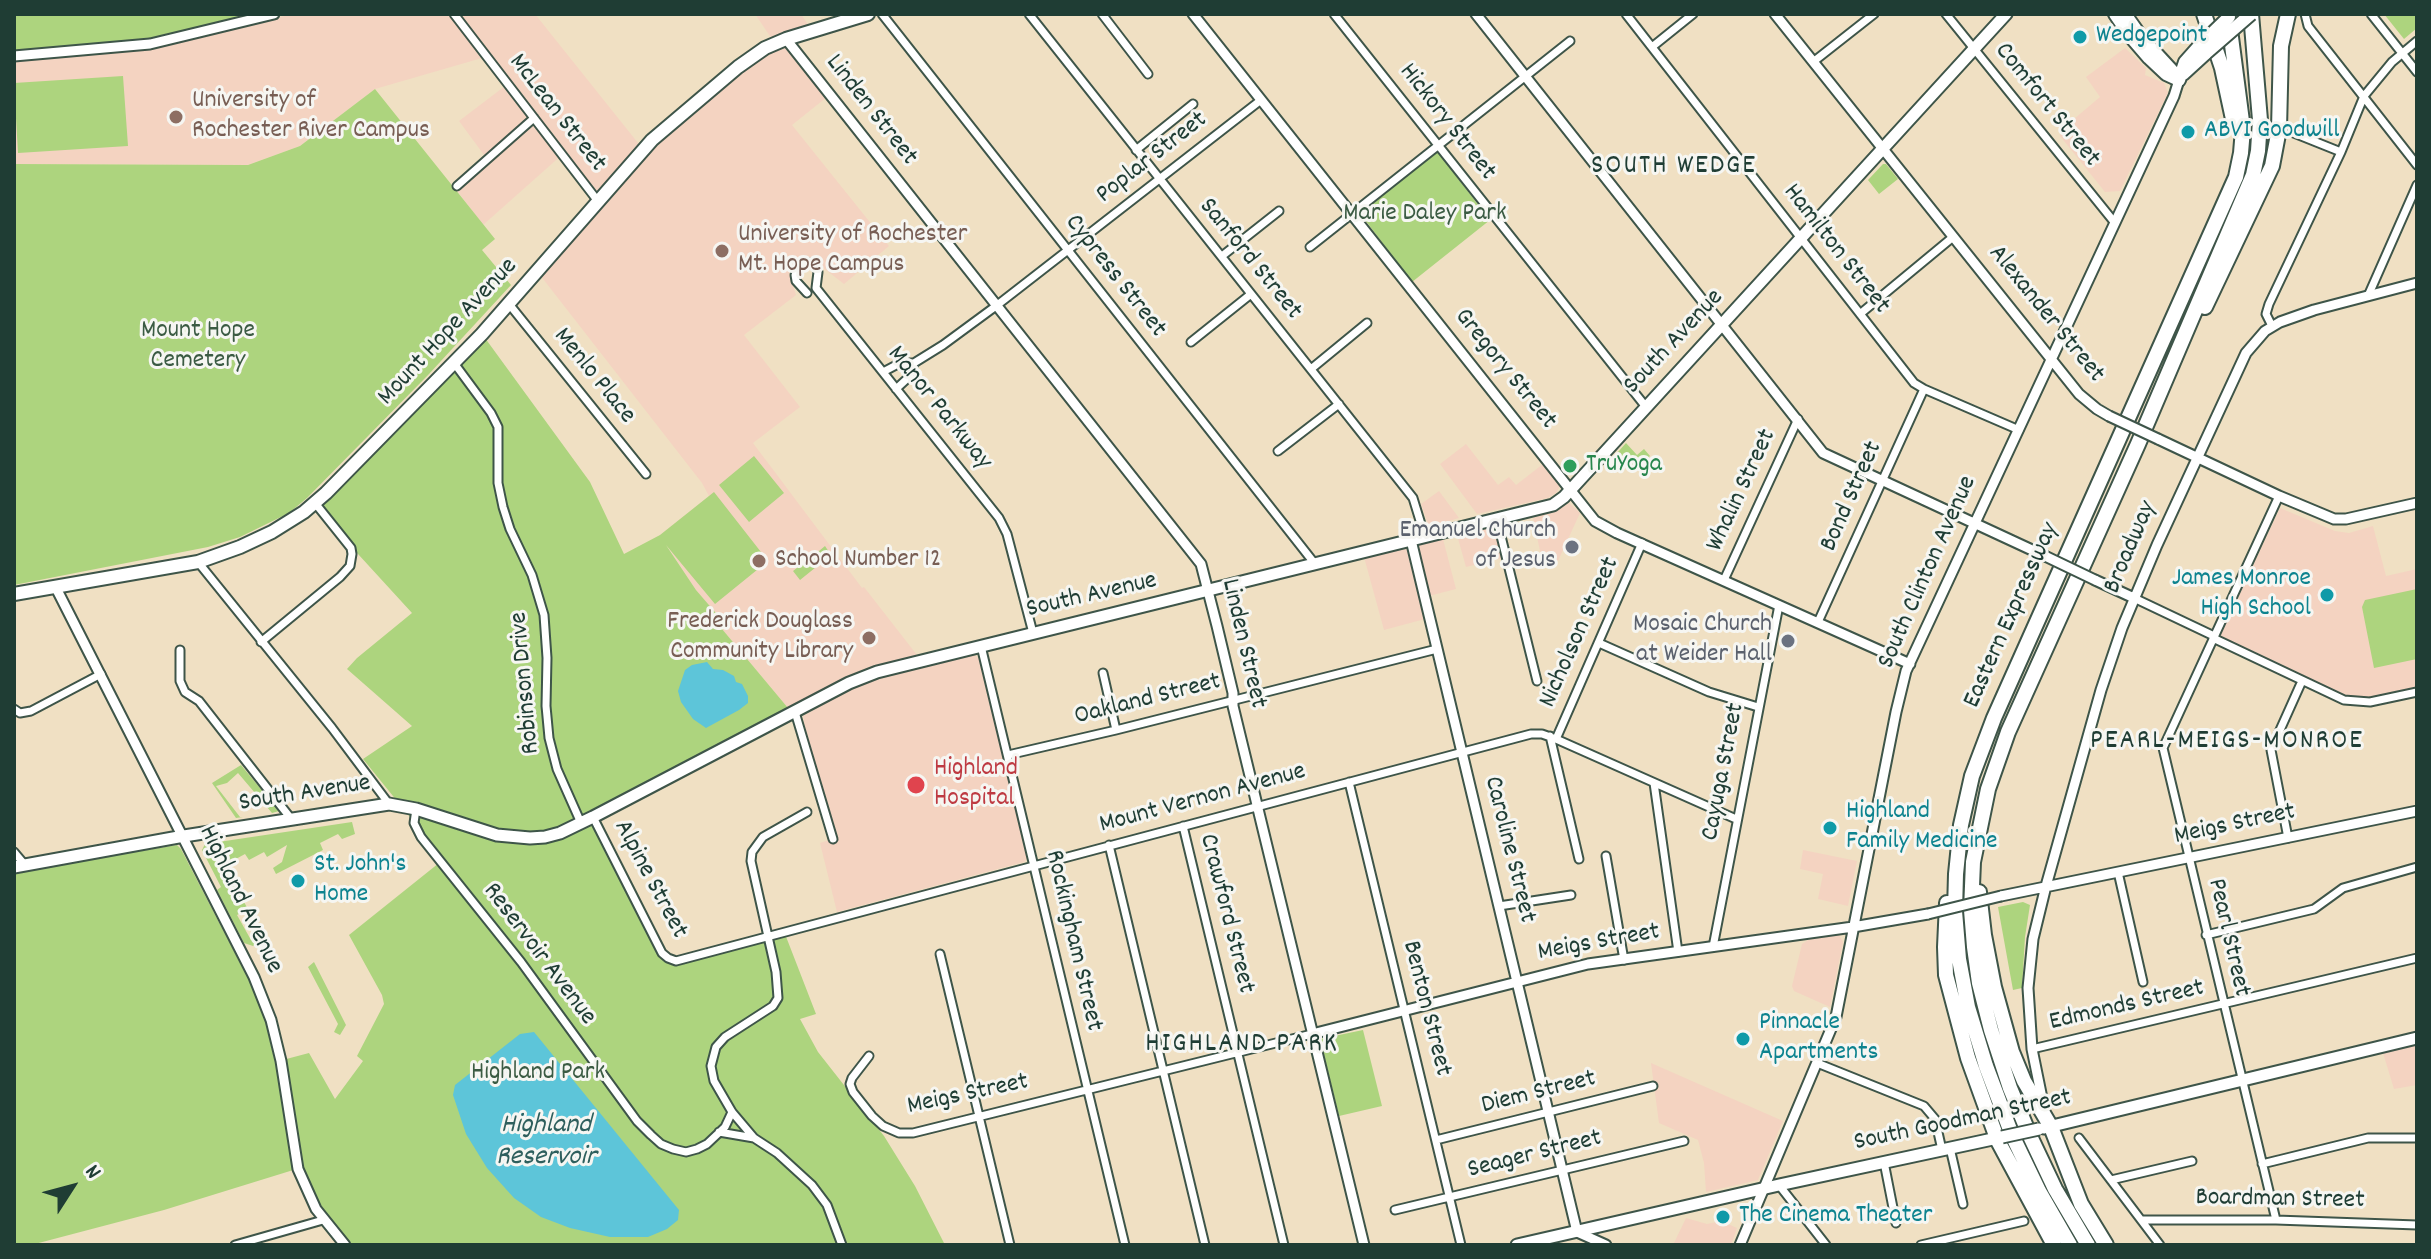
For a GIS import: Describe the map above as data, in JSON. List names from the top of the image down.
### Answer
{
  "streets": {
    "highway": ["Eastern Expressway"],
    "main road": [
      "Mount Hope Avenue",
      "South Avenue",
      "South Clinton Avenue",
      "South Goodman Street"
    ],
    "street": [
      "Comfort Street",
      "Linden Street",
      "McLean Street",
      "Hickory Street",
      "Poplar Street",
      "Hamilton Street",
      "Sanford Street",
      "Cypress Street",
      "Alexander Street",
      "Gregory Street",
      "Menlo Place",
      "Manor Parkway",
      "Whalin Street",
      "Bond Street",
      "Broadway",
      "Nicholson Street",
      "Robinson Drive",
      "Oakland Street",
      "Cayuga Street",
      "Mount Vernon Avenue",
      "Meigs Street",
      "Caroline Street",
      "Alpine Street",
      "Highland Avenue",
      "Crawford Street",
      "Pearl Street",
      "Rockingham Street",
      "Reservoir Avenue",
      "Edmonds Street",
      "Benton Street",
      "Diem Street",
      "Seager Street",
      "Boardman Street"
    ]
  },
  "crossings": [
    ["Comfort Street", "South Avenue"],
    ["Comfort Street", "South Clinton Avenue"],
    ["Linden Street", "Poplar Street"],
    ["Linden Street", "Mount Hope Avenue"],
    ["Linden Street", "South Avenue"],
    ["Linden Street", "Oakland Street"],
    ["Linden Street", "Mount Vernon Avenue"],
    ["Linden Street", "Meigs Street"],
    ["McLean Street", "Mount Hope Avenue"],
    ["Hickory Street", "South Avenue"],
    ["Poplar Street", "Sanford Street"],
    ["Poplar Street", "Cypress Street"],
    ["Poplar Street", "Gregory Street"],
    ["Poplar Street", "Manor Parkway"],
    ["Hamilton Street", "South Avenue"],
    ["Hamilton Street", "Bond Street"],
    ["Hamilton Street", "South Clinton Avenue"],
    ["Sanford Street", "South Avenue"],
    ["Cypress Street", "South Avenue"],
    ["Alexander Street", "South Avenue"],
    ["Alexander Street", "Broadway"],
    ["Alexander Street", "South Clinton Avenue"],
    ["Alexander Street", "Pearl Street"],
    ["Mount Hope Avenue", "Menlo Place"],
    ["Mount Hope Avenue", "Robinson Drive"],
    ["Mount Hope Avenue", "Highland Avenue"],
    ["South Avenue", "Gregory Street"],
    ["South Avenue", "Manor Parkway"],
    ["South Avenue", "Robinson Drive"],
    ["South Avenue", "Caroline Street"],
    ["South Avenue", "Alpine Street"],
    ["South Avenue", "Highland Avenue"],
    ["South Avenue", "Rockingham Street"],
    ["South Avenue", "Reservoir Avenue"],
    ["Gregory Street", "Whalin Street"],
    ["Gregory Street", "Bond Street"],
    ["Gregory Street", "South Clinton Avenue"],
    ["Gregory Street", "Nicholson Street"],
    ["Gregory Street", "Cayuga Street"],
    ["Broadway", "Meigs Street"],
    ["Broadway", "Edmonds Street"],
    ["Broadway", "South Goodman Street"],
    ["South Clinton Avenue", "Eastern Expressway"],
    ["South Clinton Avenue", "Meigs Street"],
    ["South Clinton Avenue", "South Goodman Street"],
    ["Nicholson Street", "Mount Vernon Avenue"],
    ["Oakland Street", "Caroline Street"],
    ["Oakland Street", "Rockingham Street"],
    ["Cayuga Street", "Mount Vernon Avenue"],
    ["Cayuga Street", "Meigs Street"],
    ["Mount Vernon Avenue", "Caroline Street"],
    ["Mount Vernon Avenue", "Alpine Street"],
    ["Mount Vernon Avenue", "Crawford Street"],
    ["Mount Vernon Avenue", "Rockingham Street"],
    ["Mount Vernon Avenue", "Benton Street"],
    ["Meigs Street", "Caroline Street"],
    ["Meigs Street", "Crawford Street"],
    ["Meigs Street", "Pearl Street"],
    ["Meigs Street", "Rockingham Street"],
    ["Meigs Street", "Benton Street"],
    ["Caroline Street", "Diem Street"],
    ["Caroline Street", "South Goodman Street"],
    ["Caroline Street", "Seager Street"],
    ["Pearl Street", "Edmonds Street"],
    ["Pearl Street", "South Goodman Street"],
    ["Pearl Street", "Boardman Street"],
    ["Benton Street", "Diem Street"],
    ["Benton Street", "Seager Street"]
  ],
  "districts": ["SOUTH WEDGE", "PEARL-MEIGS-MONROE", "HIGHLAND PARK"],
  "water": ["Highland Reservoir"],
  "parks": ["Marie Daley Park", "Mount Hope Cemetery", "Highland Park"],
  "places": [
    "Wedgepoint",
    "University of Rochester River Campus",
    "ABVI Goodwill",
    "University of Rochester Mt. Hope Campus",
    "TruYoga",
    "Emanuel Church of Jesus",
    "School Number 12",
    "James Monroe High School",
    "Frederick Douglass Community Library",
    "Mosaic Church at Weider Hall",
    "Highland Hospital",
    "Highland Family Medicine",
    "St. John's Home",
    "Pinnacle Apartments",
    "The Cinema Theater"
  ],
  "north": "top right"
}
